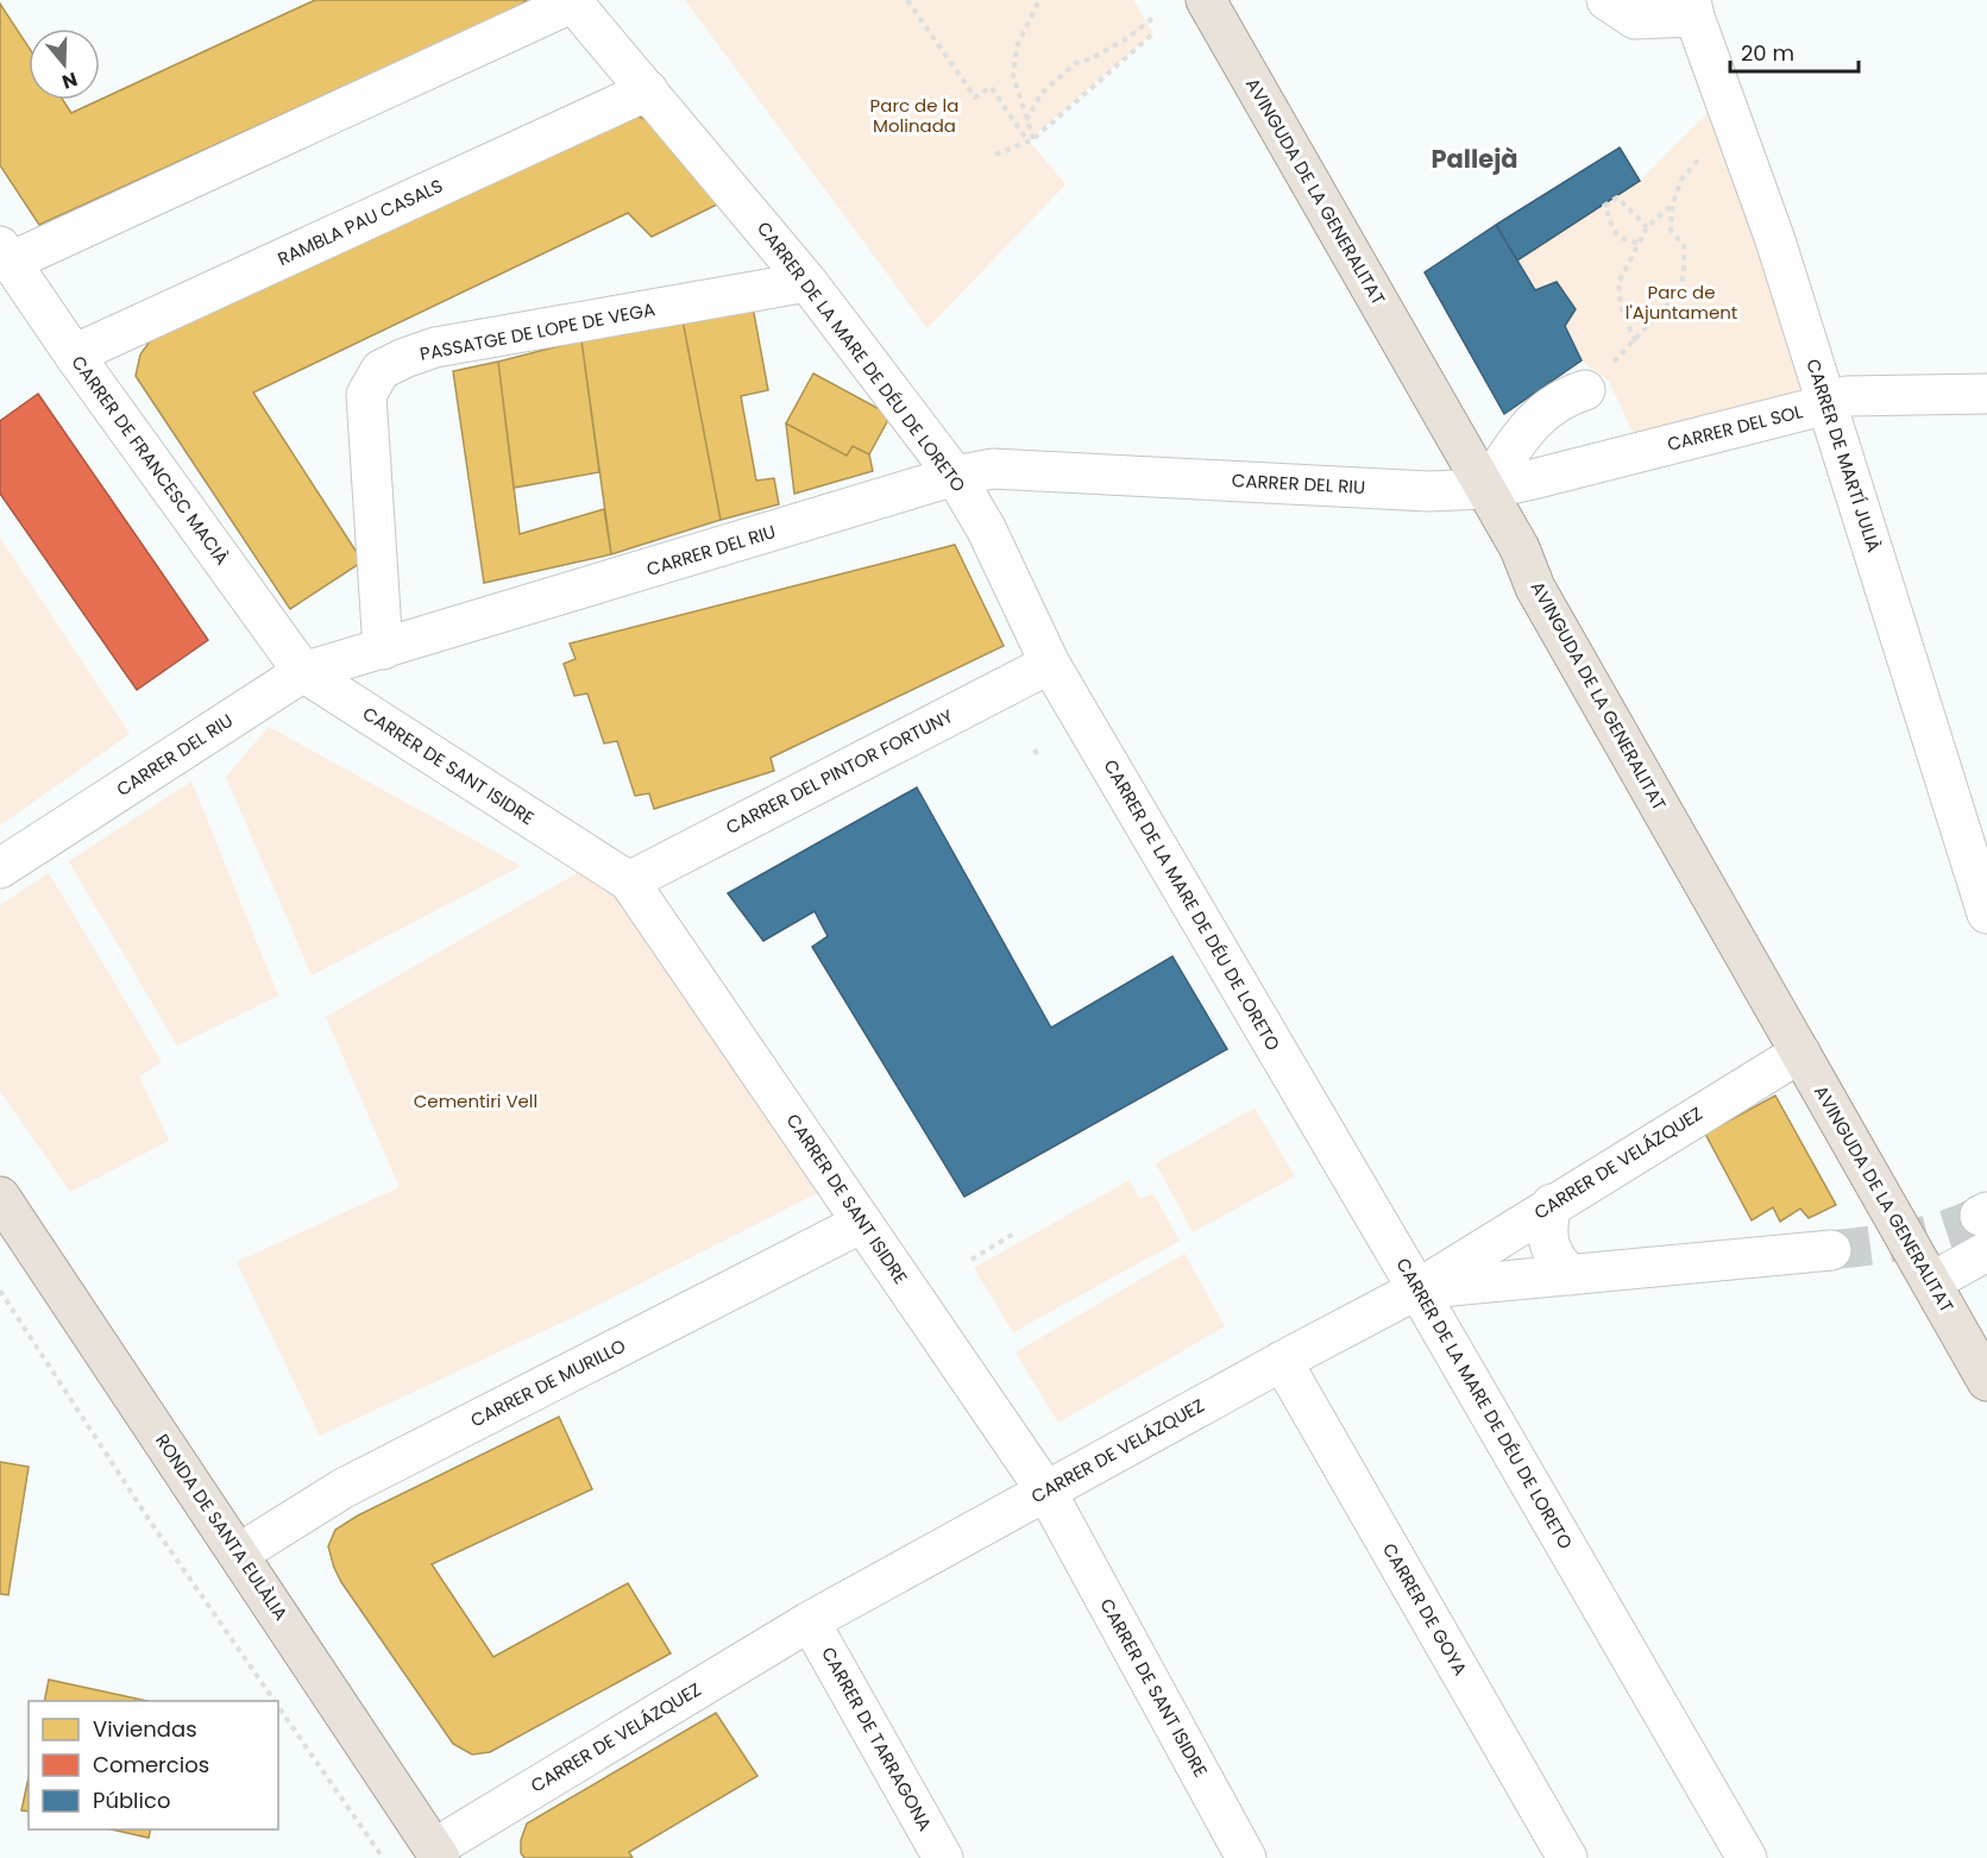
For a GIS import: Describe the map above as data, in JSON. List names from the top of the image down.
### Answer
{
  "streets": {
    "main road": ["AVINGUDA DE LA GENERALITAT", "RONDA DE SANTA EULÀLIA"],
    "street": [
      "RAMBLA PAU CASALS",
      "PASSATGE DE LOPE DE VEGA",
      "CARRER DE LA MARE DE DÉU DE LORETO",
      "CARRER DEL SOL",
      "CARRER DE MARTÍ JULIÀ",
      "CARRER DE FRANCESC MACIÀ",
      "CARRER DEL RIU",
      "CARRER DE SANT ISIDRE",
      "CARRER DEL PINTOR FORTUNY",
      "CARRER DE VELÁZQUEZ",
      "CARRER DE MURILLO",
      "CARRER DE GOYA",
      "CARRER DE TARRAGONA"
    ]
  },
  "crossings": [
    ["AVINGUDA DE LA GENERALITAT", "CARRER DEL SOL"],
    ["AVINGUDA DE LA GENERALITAT", "CARRER DEL RIU"],
    ["AVINGUDA DE LA GENERALITAT", "CARRER DE VELÁZQUEZ"],
    ["RAMBLA PAU CASALS", "CARRER DE LA MARE DE DÉU DE LORETO"],
    ["RAMBLA PAU CASALS", "CARRER DE FRANCESC MACIÀ"],
    ["PASSATGE DE LOPE DE VEGA", "CARRER DE LA MARE DE DÉU DE LORETO"],
    ["PASSATGE DE LOPE DE VEGA", "CARRER DEL RIU"],
    ["CARRER DE LA MARE DE DÉU DE LORETO", "CARRER DEL RIU"],
    ["CARRER DE LA MARE DE DÉU DE LORETO", "CARRER DEL PINTOR FORTUNY"],
    ["CARRER DE LA MARE DE DÉU DE LORETO", "CARRER DE VELÁZQUEZ"],
    ["CARRER DEL SOL", "CARRER DE MARTÍ JULIÀ"],
    ["CARRER DEL SOL", "CARRER DEL RIU"],
    ["CARRER DE FRANCESC MACIÀ", "CARRER DEL RIU"],
    ["CARRER DE FRANCESC MACIÀ", "CARRER DE SANT ISIDRE"],
    ["CARRER DEL RIU", "CARRER DE SANT ISIDRE"],
    ["CARRER DE SANT ISIDRE", "CARRER DEL PINTOR FORTUNY"],
    ["CARRER DE SANT ISIDRE", "CARRER DE VELÁZQUEZ"],
    ["CARRER DE SANT ISIDRE", "CARRER DE MURILLO"],
    ["CARRER DE VELÁZQUEZ", "RONDA DE SANTA EULÀLIA"],
    ["CARRER DE VELÁZQUEZ", "CARRER DE GOYA"],
    ["CARRER DE VELÁZQUEZ", "CARRER DE TARRAGONA"],
    ["CARRER DE MURILLO", "RONDA DE SANTA EULÀLIA"]
  ],
  "districts": ["Pallejà"],
  "parks": ["Parc de la Molinada", "Parc de l'Ajuntament", "Cementiri Vell"],
  "legend": ["Viviendas", "Comercios", "Público"],
  "scale_bar": "20 m",
  "north": "bottom"
}
